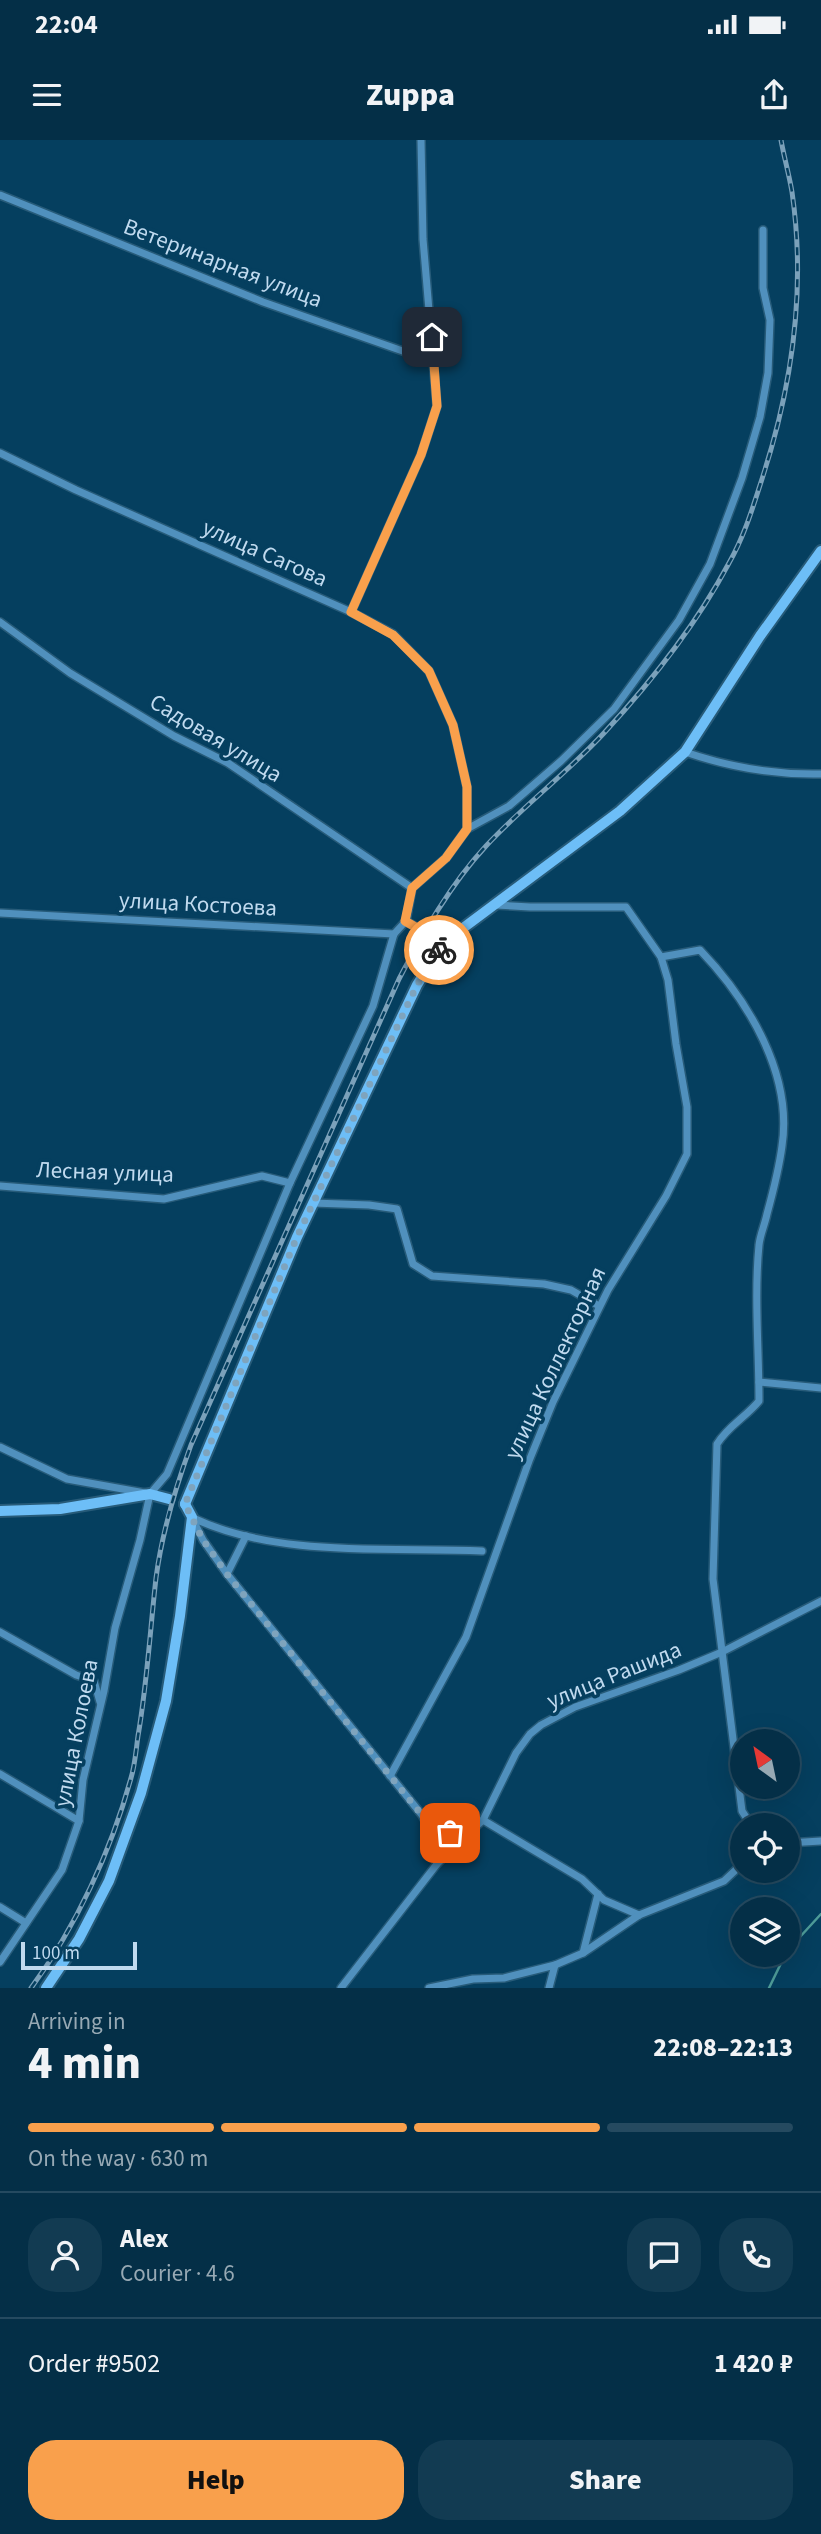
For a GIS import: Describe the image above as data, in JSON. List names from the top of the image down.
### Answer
{
  "streets": {
    "street": [
      "Ветеринарная улица",
      "улица Сагова",
      "Садовая улица",
      "улица Костоева",
      "Лесная улица",
      "улица Коллекторная",
      "улица Рашида",
      "улица Колоева"
    ]
  },
  "scale_bar": "100 m",
  "north": "top left",
  "page": {
    "status": "22:04",
    "header": "Zuppa",
    "scale": "100 m",
    "heading": ["4 min", "Arriving in", "22:08–22:13"],
    "panel": [
      "Alex",
      "Courier · 4.6",
      "Order #9502",
      "1 420 ₽"
    ],
    "bar": "On the way · 630 m",
    "buttons": ["Help", "Share"]
  }
}
